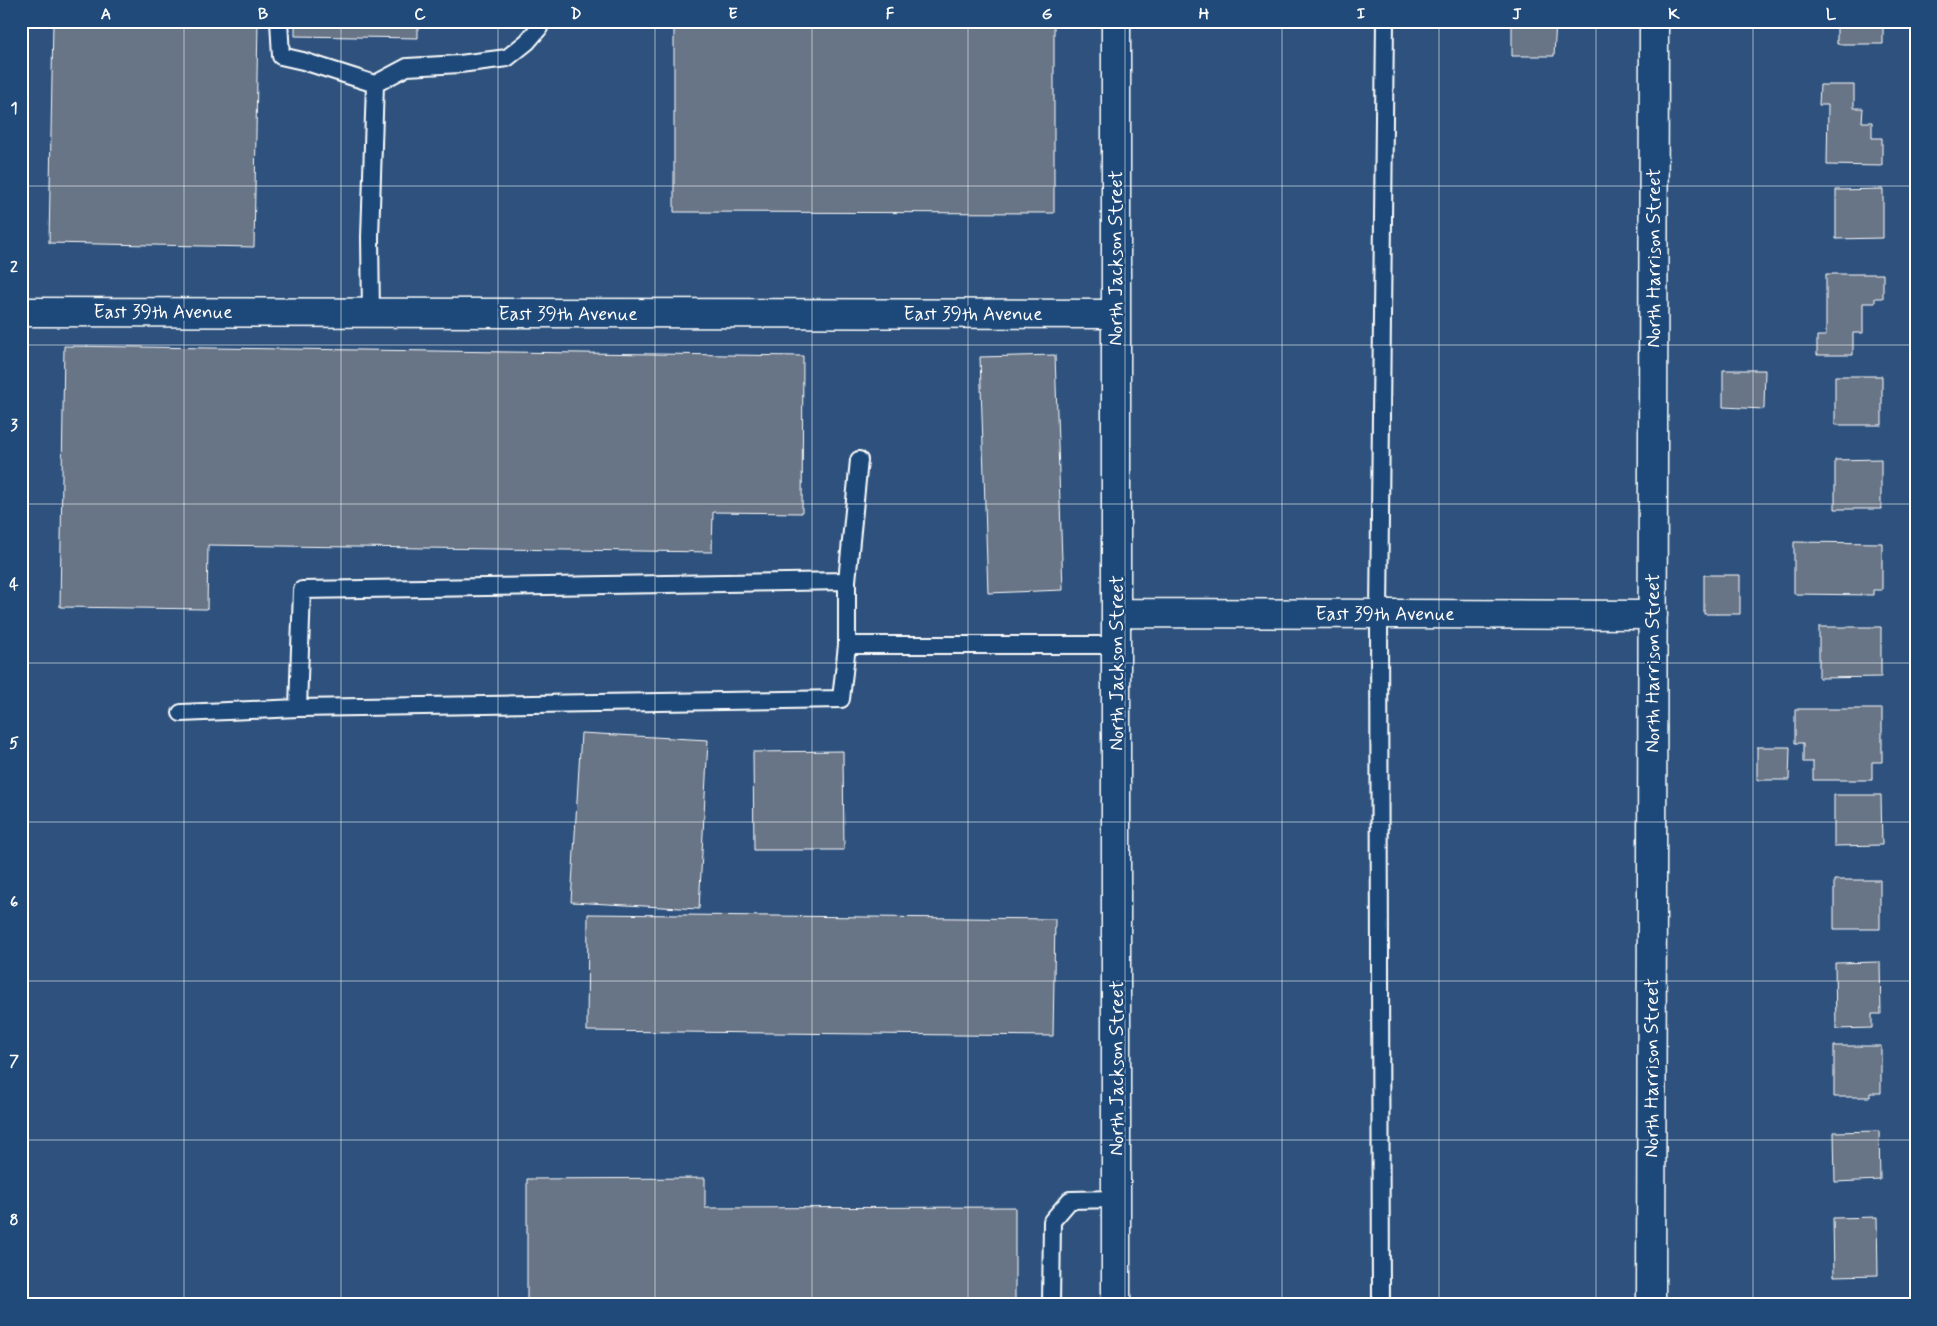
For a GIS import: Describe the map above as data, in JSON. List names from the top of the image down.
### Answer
{
  "streets": {
    "street": ["North Jackson Street", "North Harrison Street", "East 39th Avenue"]
  },
  "crossings": [
    ["North Jackson Street", "East 39th Avenue"],
    ["North Harrison Street", "East 39th Avenue"]
  ],
  "grid": {
    "columns": [
      "A",
      "B",
      "C",
      "D",
      "E",
      "F",
      "G",
      "H",
      "I",
      "J",
      "K",
      "L"
    ],
    "rows": [
      "1",
      "2",
      "3",
      "4",
      "5",
      "6",
      "7",
      "8"
    ]
  }
}
